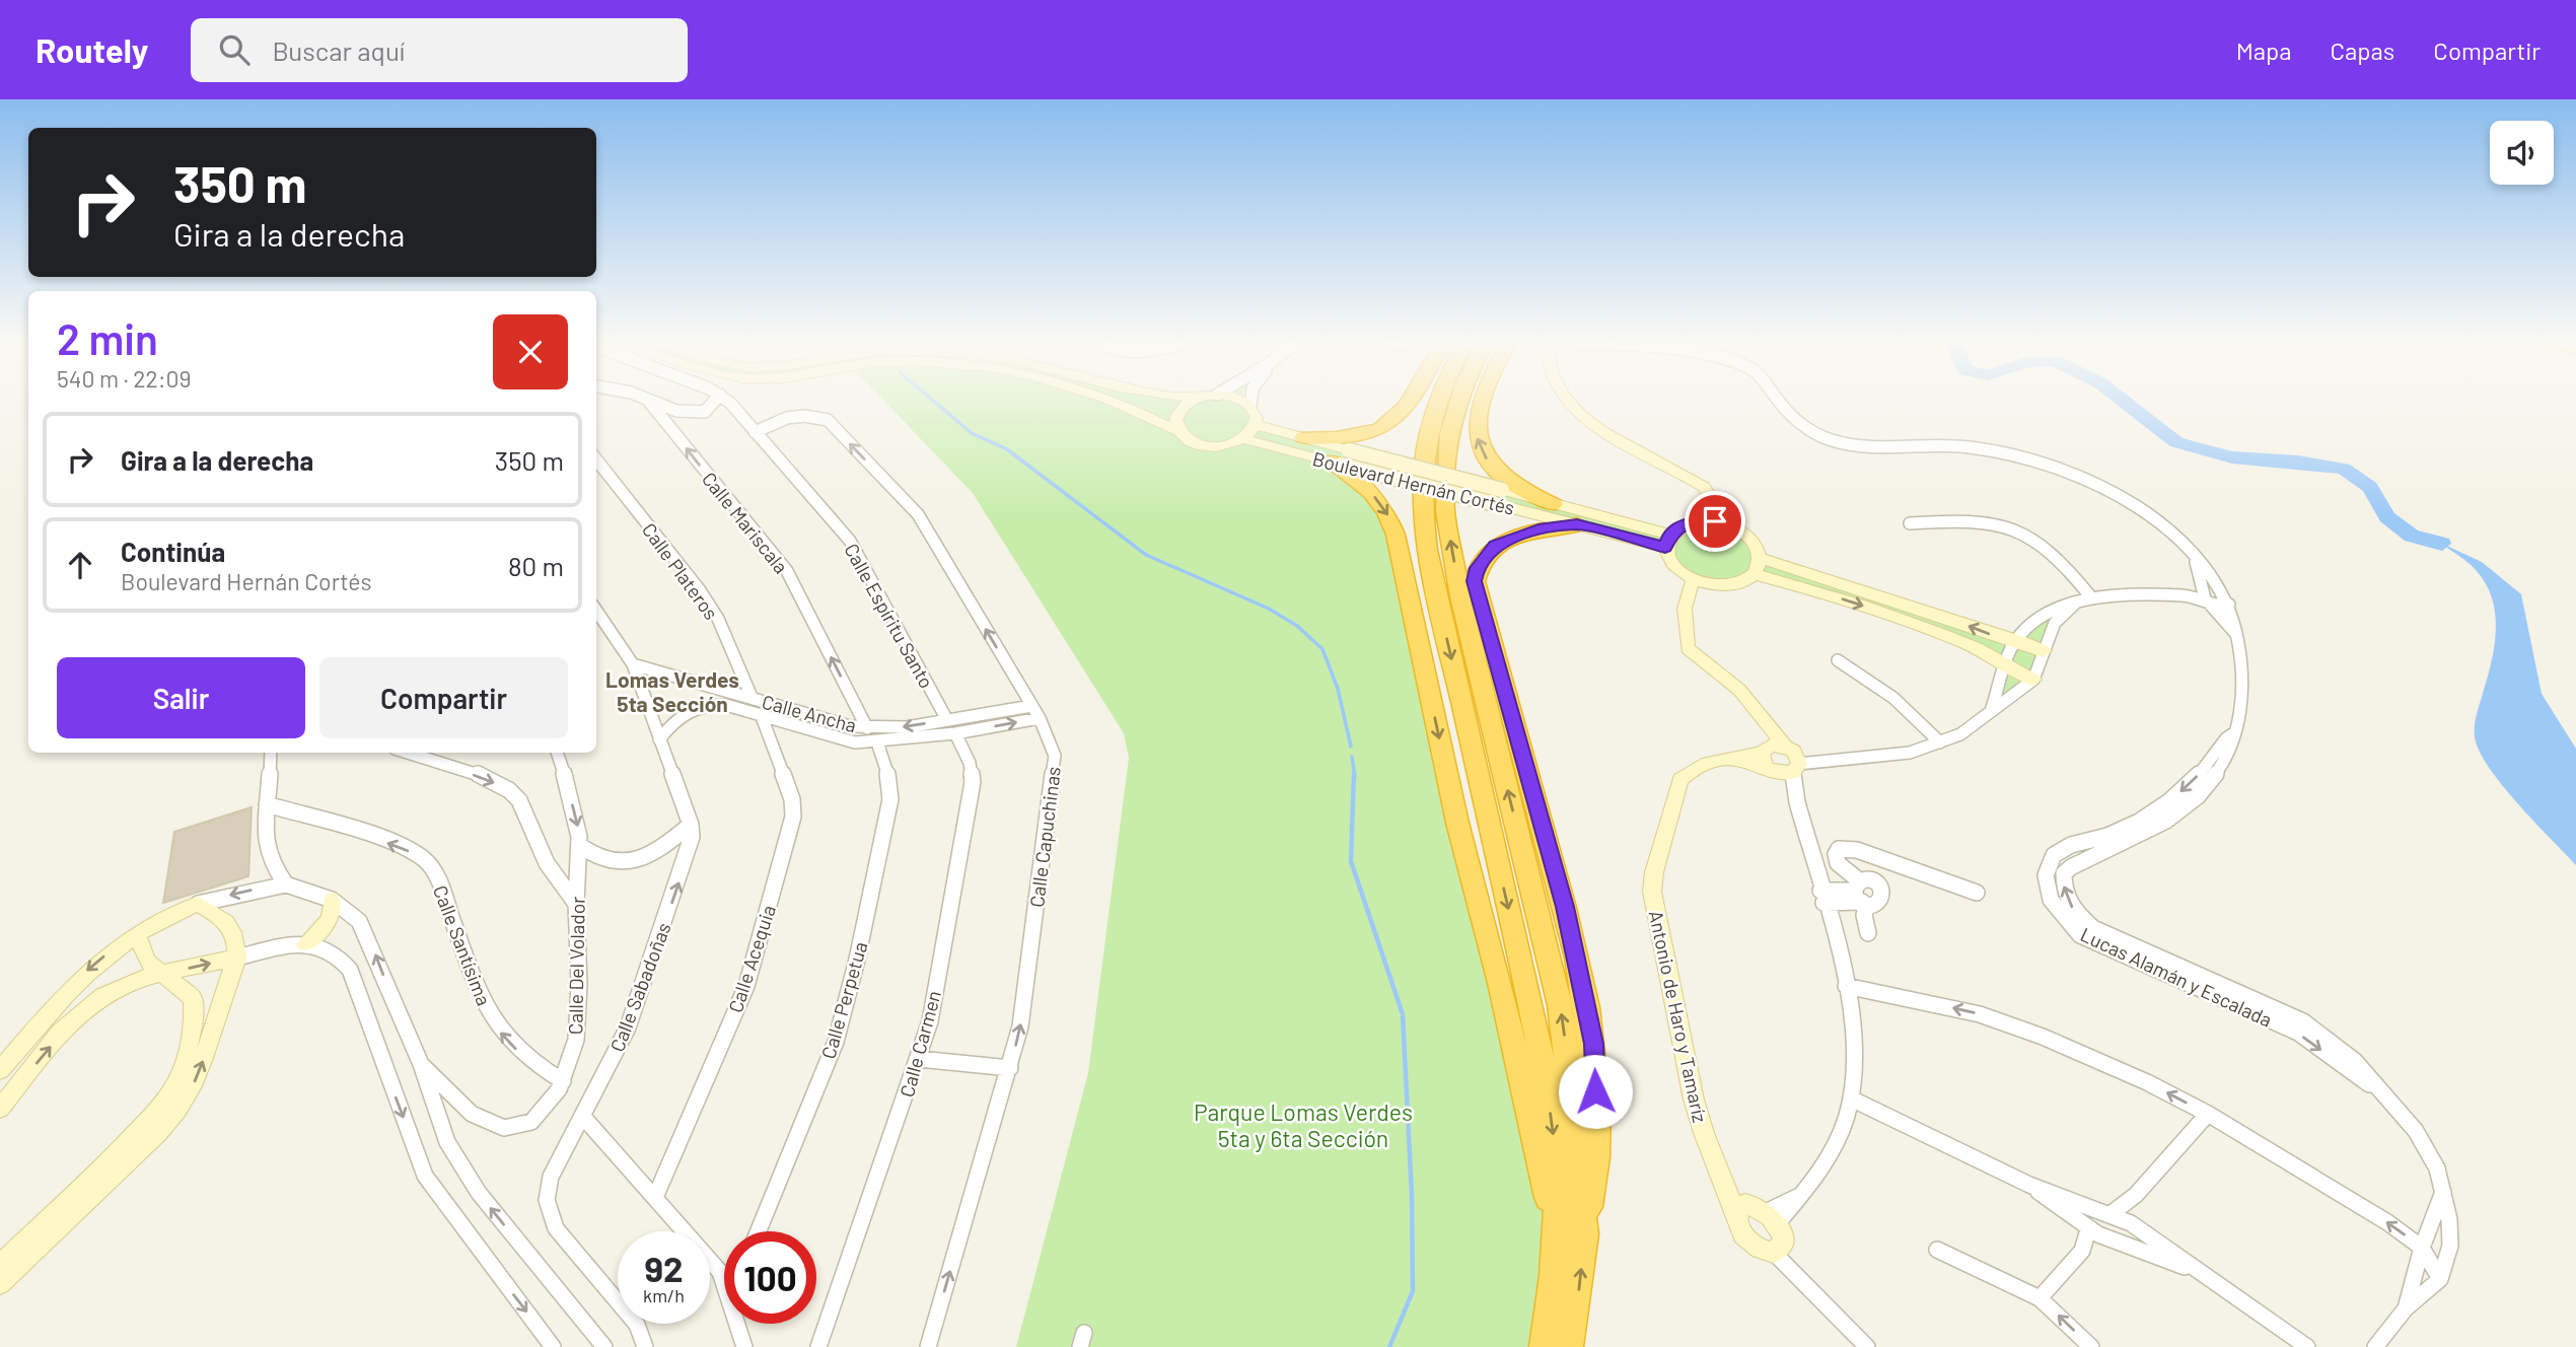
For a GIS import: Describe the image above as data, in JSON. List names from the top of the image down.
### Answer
{
  "streets": {
    "main road": ["Boulevard Hernán Cortés", "Antonio de Haro y Tamaríz"],
    "street": [
      "Calle Mariscala",
      "Calle Plateros",
      "Calle Espíritu Santo",
      "Calle Ancha",
      "Calle Capuchinas",
      "Calle Santísima",
      "Calle Acequia",
      "Calle Del Volador",
      "Lucas Alamán y Escalada",
      "Calle Sabadoñas",
      "Calle Perpetua",
      "Calle Carmen"
    ]
  },
  "crossings": [
    ["Calle Mariscala", "Calle Ancha"],
    ["Calle Plateros", "Calle Ancha"],
    ["Calle Espíritu Santo", "Calle Ancha"],
    ["Calle Espíritu Santo", "Calle Capuchinas"],
    ["Calle Ancha", "Calle Capuchinas"],
    ["Calle Ancha", "Calle Acequia"],
    ["Calle Ancha", "Calle Sabadoñas"],
    ["Calle Ancha", "Calle Perpetua"],
    ["Calle Ancha", "Calle Carmen"],
    ["Calle Santísima", "Calle Del Volador"]
  ],
  "one_way": ["Calle Mariscala", "Calle Capuchinas", "Calle Sabadoñas"],
  "districts": ["Lomas Verdes 5ta Sección"],
  "parks": ["Parque Lomas Verdes 5ta y 6ta Sección"],
  "page": {
    "header": "Routely",
    "search": "Buscar aquí",
    "nav": ["Mapa", "Capas", "Compartir"],
    "turn": ["350 m", "Gira a la derecha"],
    "heading": ["2 min", "540 m · 22:09"],
    "list": [
      {
        "name": "Gira a la derecha",
        "value": "350 m"
      },
      {
        "name": "Continúa",
        "note": "Boulevard Hernán Cortés",
        "value": "80 m"
      }
    ],
    "buttons": ["Salir", "Compartir"],
    "speed": "92 km/h",
    "limit": "100"
  }
}
